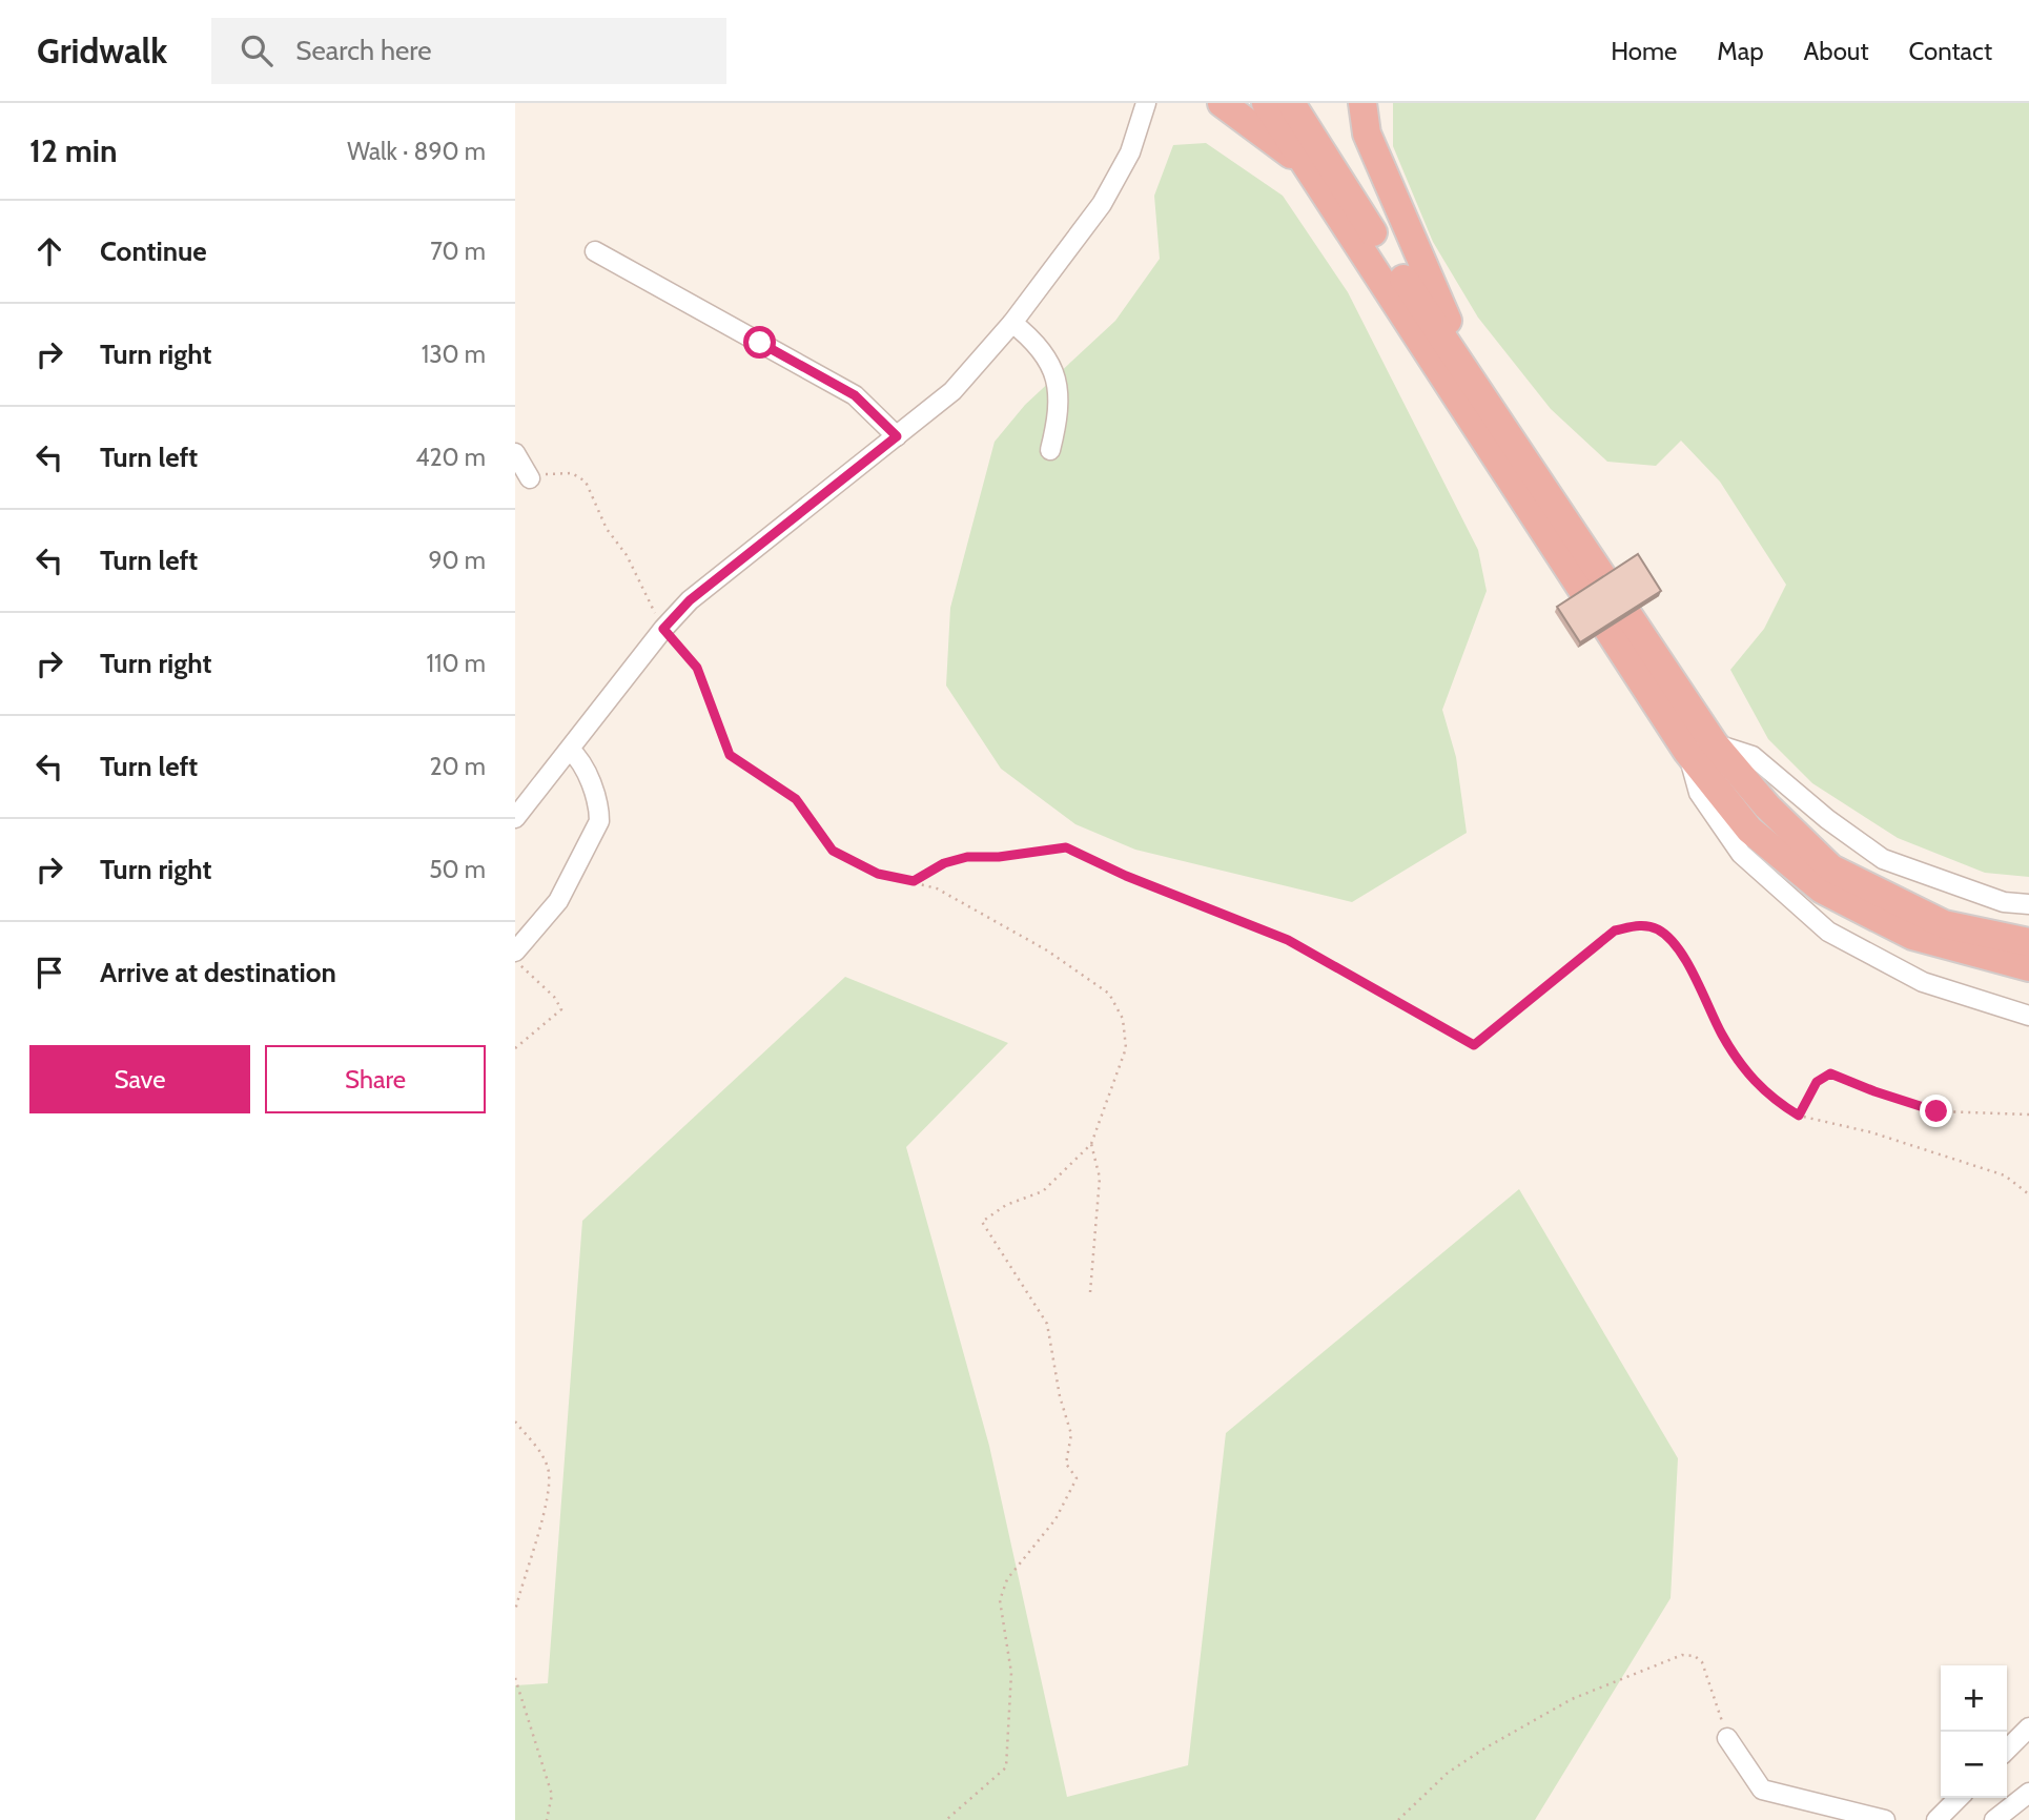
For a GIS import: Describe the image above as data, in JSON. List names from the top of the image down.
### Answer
{
  "page": {
    "header": "Gridwalk",
    "search": "Search here",
    "nav": [
      "Home",
      "Map",
      "About",
      "Contact"
    ],
    "heading": ["12 min", "Walk · 890 m"],
    "list": [
      ["Continue", "70 m"],
      ["Turn right", "130 m"],
      ["Turn left", "420 m"],
      ["Turn left", "90 m"],
      ["Turn right", "110 m"],
      ["Turn left", "20 m"],
      ["Turn right", "50 m"],
      "Arrive at destination"
    ],
    "buttons": ["Save", "Share"],
    "map_buttons": ["+", "−"]
  }
}
